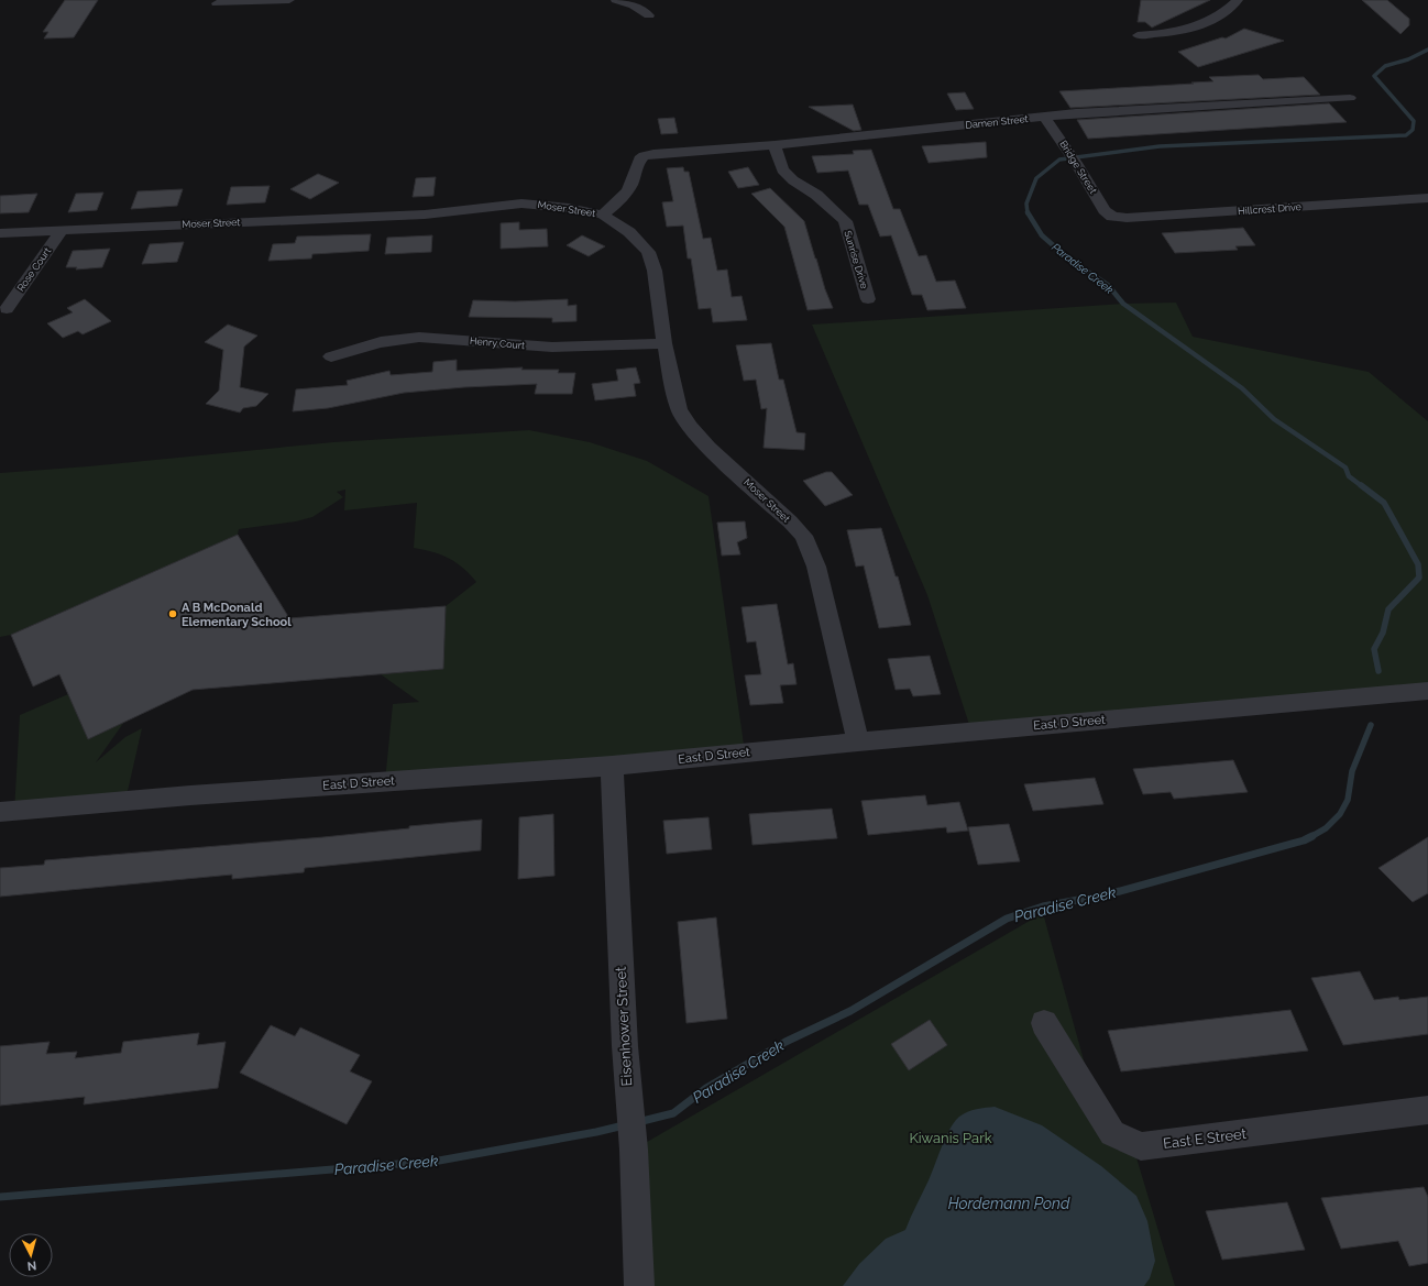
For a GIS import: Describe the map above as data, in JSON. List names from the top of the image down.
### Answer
{
  "streets": {
    "street": [
      "Damen Street",
      "Bridge Street",
      "Moser Street",
      "Hillcrest Drive",
      "Sunrise Drive",
      "Rose Court",
      "Henry Court",
      "East D Street",
      "Eisenhower Street",
      "East E Street"
    ]
  },
  "crossings": [
    ["Damen Street", "Bridge Street"],
    ["Damen Street", "Moser Street"],
    ["Damen Street", "Sunrise Drive"],
    ["Bridge Street", "Hillcrest Drive"],
    ["Moser Street", "Rose Court"],
    ["Moser Street", "Henry Court"],
    ["Moser Street", "East D Street"],
    ["East D Street", "Eisenhower Street"]
  ],
  "water": ["Paradise Creek", "Hordemann Pond"],
  "parks": ["Kiwanis Park"],
  "places": ["A B McDonald Elementary School"],
  "north": "bottom"
}
